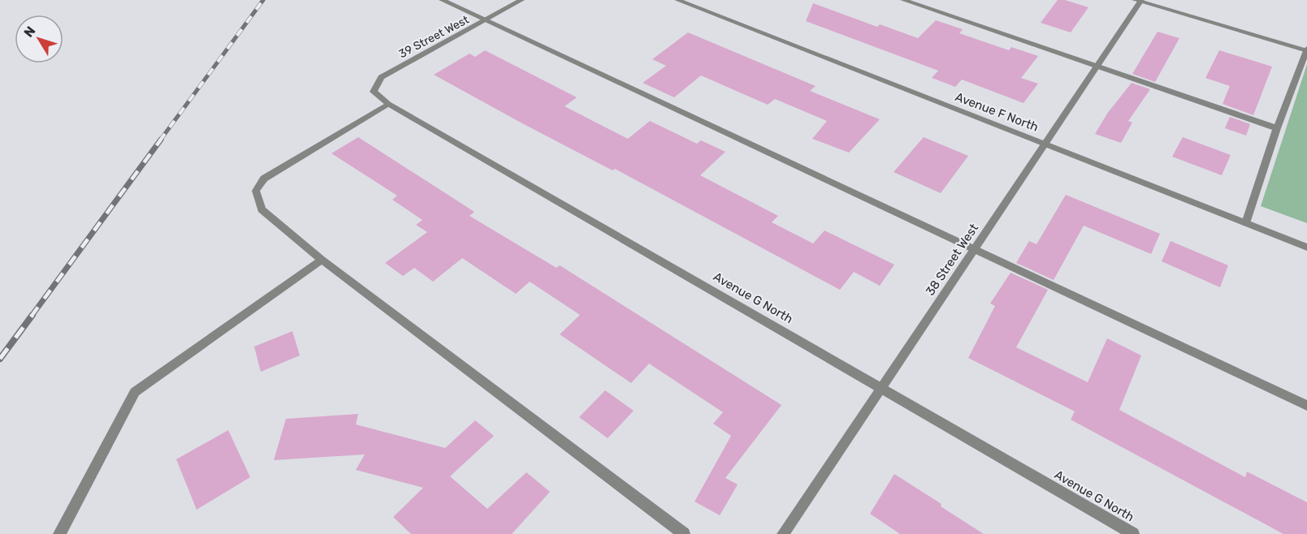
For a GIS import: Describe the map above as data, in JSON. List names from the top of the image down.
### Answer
{
  "streets": {
    "street": [
      "39 Street West",
      "Avenue F North",
      "38 Street West",
      "Avenue G North"
    ]
  },
  "crossings": [
    ["39 Street West", "Avenue G North"],
    ["Avenue F North", "38 Street West"],
    ["38 Street West", "Avenue G North"]
  ],
  "north": "top left"
}
